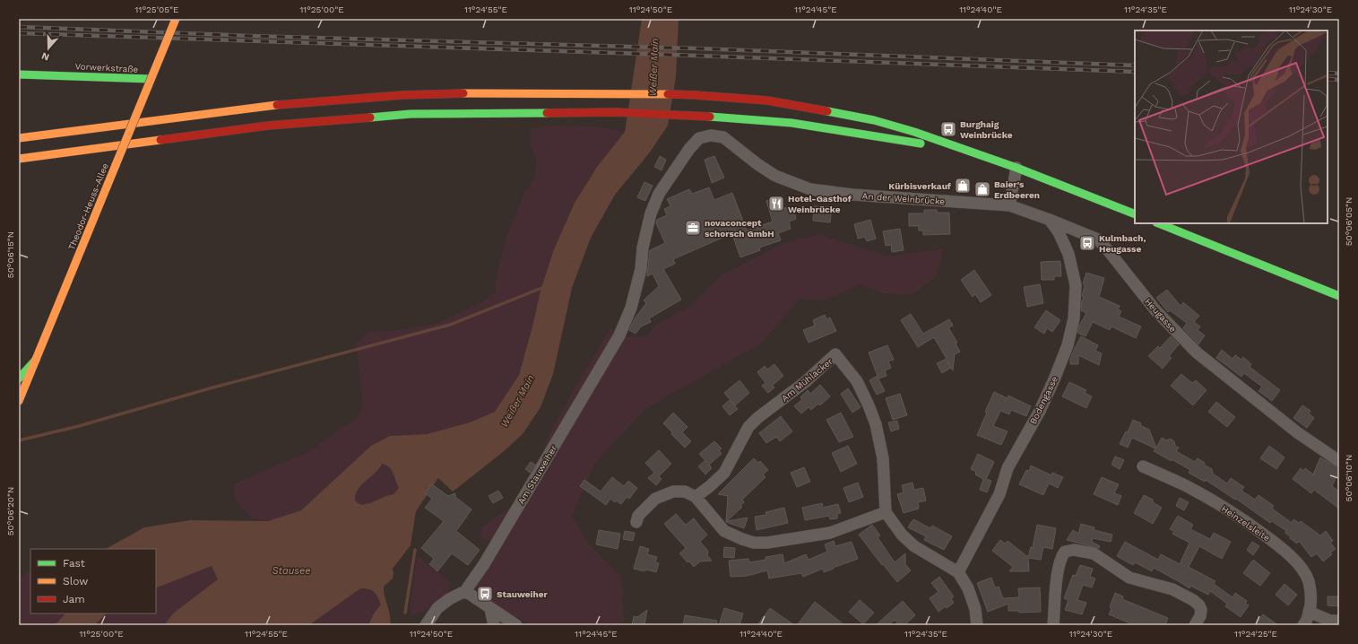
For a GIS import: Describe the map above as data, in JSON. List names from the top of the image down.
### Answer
{
  "streets": {
    "main road": ["Vorwerkstraße", "Theodor-Heuss-Allee"],
    "street": [
      "An der Weinbrücke",
      "Heugasse",
      "Am Mühlacker",
      "Bodengasse",
      "Am Stauweiher",
      "Heinzelsleite"
    ]
  },
  "crossings": [
    ["Vorwerkstraße", "Theodor-Heuss-Allee"],
    ["An der Weinbrücke", "Heugasse"],
    ["An der Weinbrücke", "Am Stauweiher"],
    ["Heugasse", "Bodengasse"]
  ],
  "water": ["Weißer Main", "Stausee"],
  "places": {
    "bus stop": ["Burghaig Weinbrücke", "Kulmbach, Heugasse", "Stauweiher"],
    "shop": ["Kürbisverkauf", "Baier's Erdbeeren"],
    "restaurant": ["Hotel-Gasthof Weinbrücke"],
    "office": ["novaconcept schorsch GmbH"]
  },
  "legend": ["Fast", "Slow", "Jam"],
  "north": "bottom",
  "coordinates": [
    "11°25'05\"E",
    "11°25'00\"E",
    "11°24'55\"E",
    "11°24'50\"E",
    "11°24'45\"E",
    "11°24'40\"E",
    "11°24'35\"E",
    "11°24'30\"E",
    "50°06'05\"N",
    "50°06'15\"N",
    "50°06'10\"N",
    "50°06'20\"N",
    "11°24'25\"E"
  ]
}
